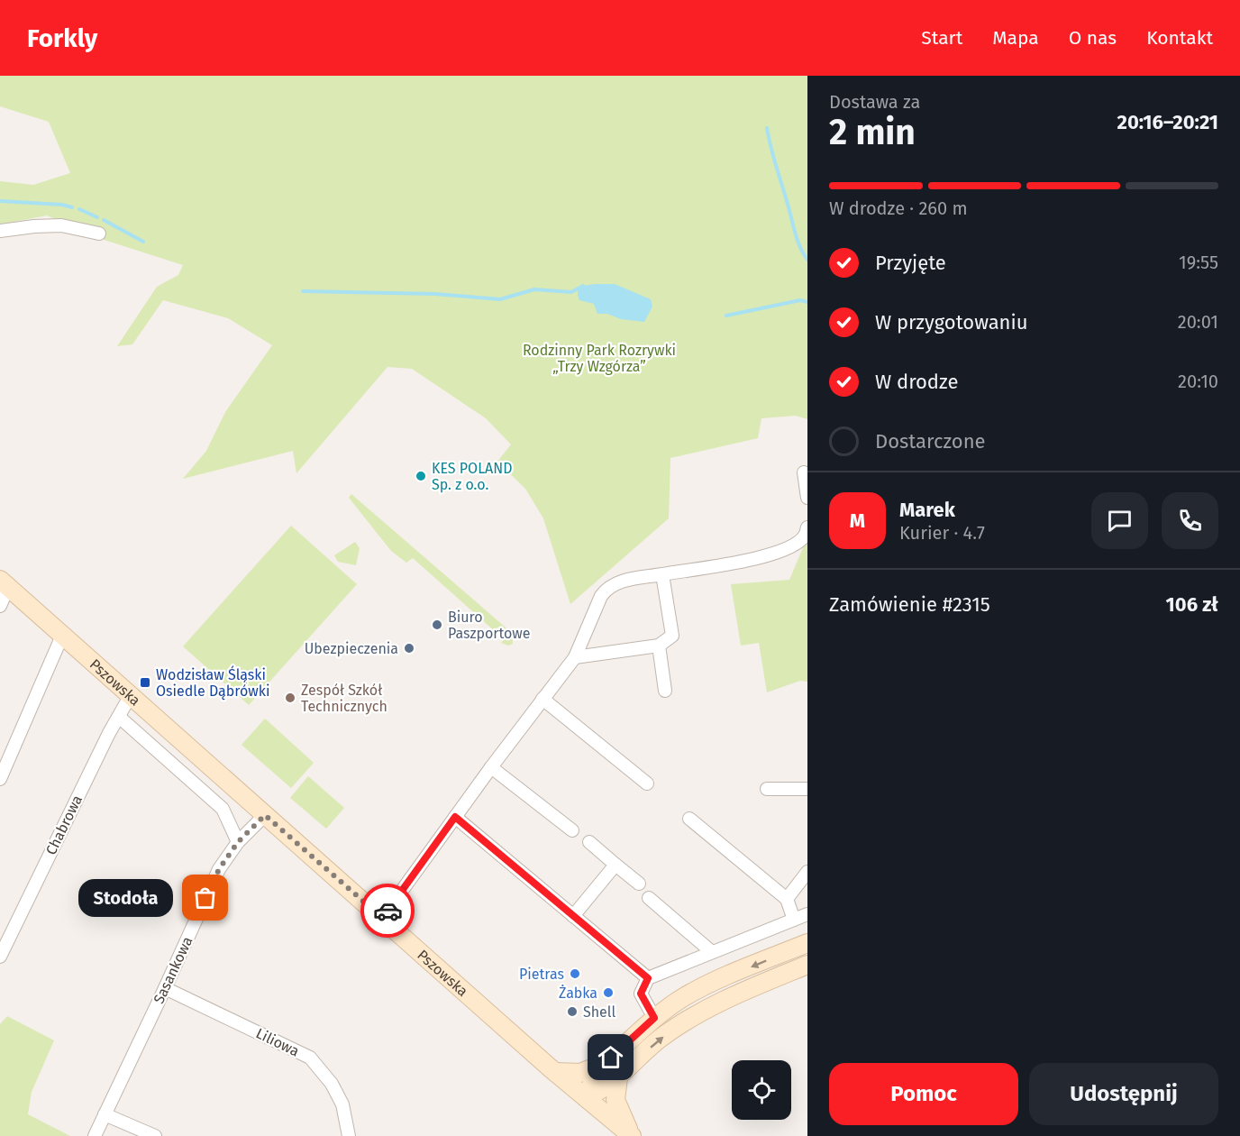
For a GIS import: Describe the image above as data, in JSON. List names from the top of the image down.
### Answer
{
  "streets": {
    "main road": ["Pszowska"],
    "street": ["Chabrowa", "Sasankowa", "Liliowa"]
  },
  "crossings": [
    ["Pszowska", "Chabrowa"],
    ["Pszowska", "Sasankowa"],
    ["Sasankowa", "Liliowa"]
  ],
  "parks": ["Rodzinny Park Rozrywki „Trzy Wzgórza”"],
  "places": {
    "other": [
      "KES POLAND Sp. z o.o.",
      "Biuro Paszportowe",
      "Ubezpieczenia",
      "Zespół Szkół Technicznych",
      "Stodoła",
      "Pietras",
      "Żabka",
      "Shell"
    ],
    "transit": ["Wodzisław Śląski Osiedle Dąbrówki"]
  },
  "page": {
    "header": "Forkly",
    "nav": [
      "Start",
      "Mapa",
      "O nas",
      "Kontakt"
    ],
    "heading": ["2 min", "Dostawa za", "20:16–20:21"],
    "panel": [
      "Marek",
      "Kurier · 4.7",
      "Zamówienie #2315",
      "106 zł"
    ],
    "bar": "W drodze · 260 m",
    "list": [
      ["Przyjęte", "19:55"],
      ["W przygotowaniu", "20:01"],
      ["W drodze", "20:10"],
      "Dostarczone"
    ],
    "round": "M",
    "bubble": "Stodoła",
    "buttons": ["Pomoc", "Udostępnij"]
  }
}
